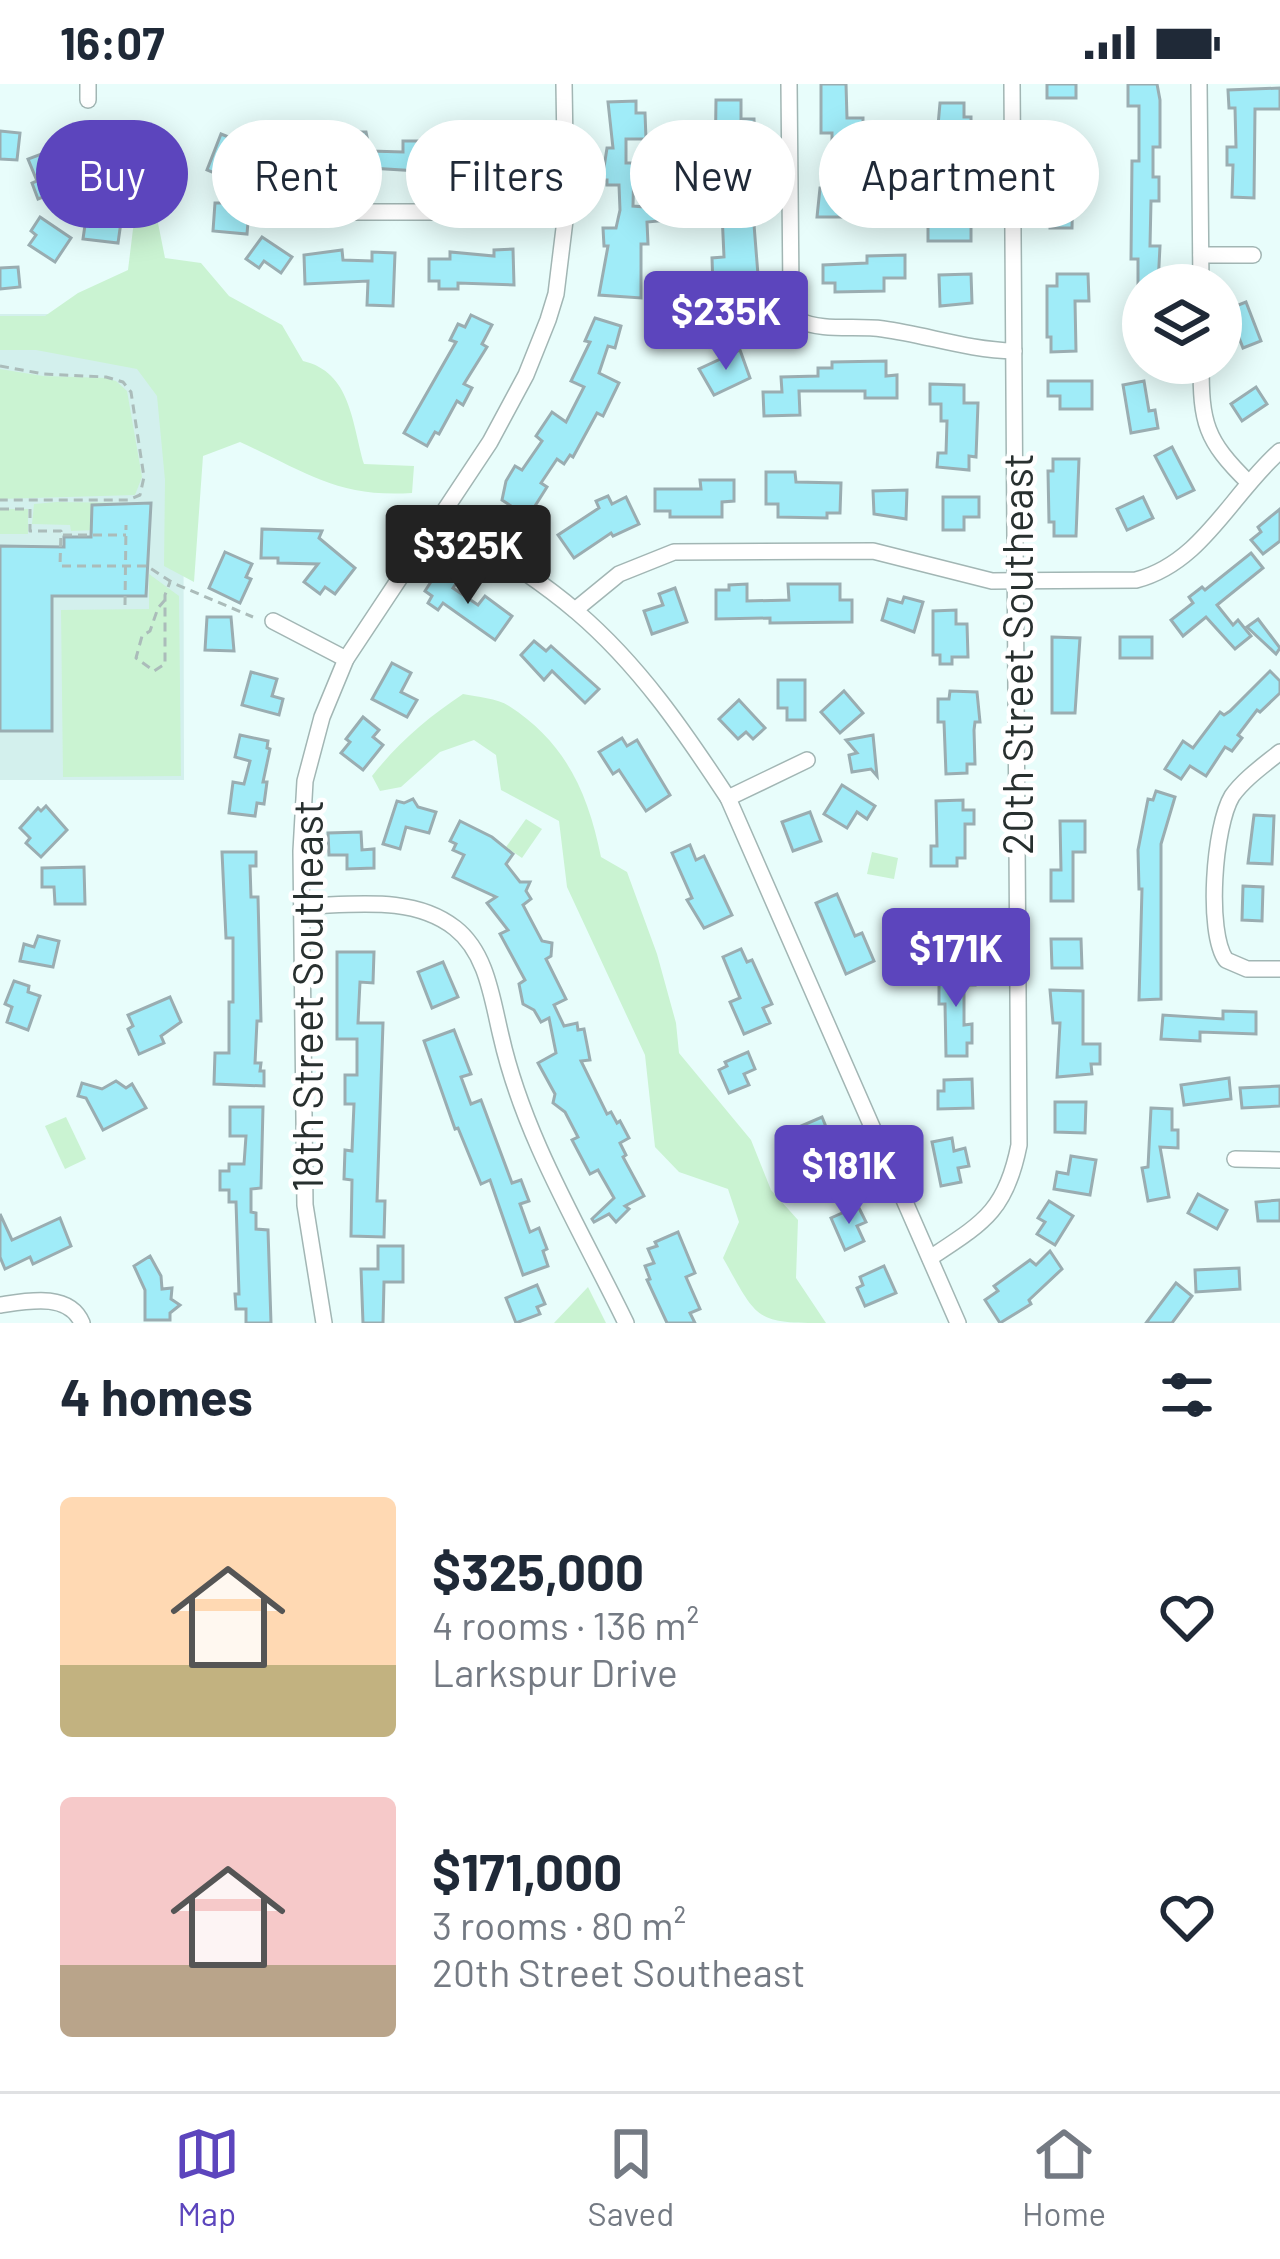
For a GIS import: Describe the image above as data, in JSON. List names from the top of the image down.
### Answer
{
  "streets": {
    "street": ["20th Street Southeast", "18th Street Southeast"]
  },
  "page": {
    "status": "16:07",
    "chip": [
      "Buy",
      "Rent",
      "Filters",
      "New",
      "Apartment"
    ],
    "price": [
      "$235K",
      "$325K",
      "$171K",
      "$181K"
    ],
    "heading": "4 homes",
    "list": [
      {
        "name": "$325,000",
        "note": "4 rooms · 136 m² · Larkspur Drive"
      },
      {
        "name": "$171,000",
        "note": "3 rooms · 80 m² · 20th Street Southeast"
      }
    ],
    "tabs": ["Map", "Saved", "Home"]
  }
}
